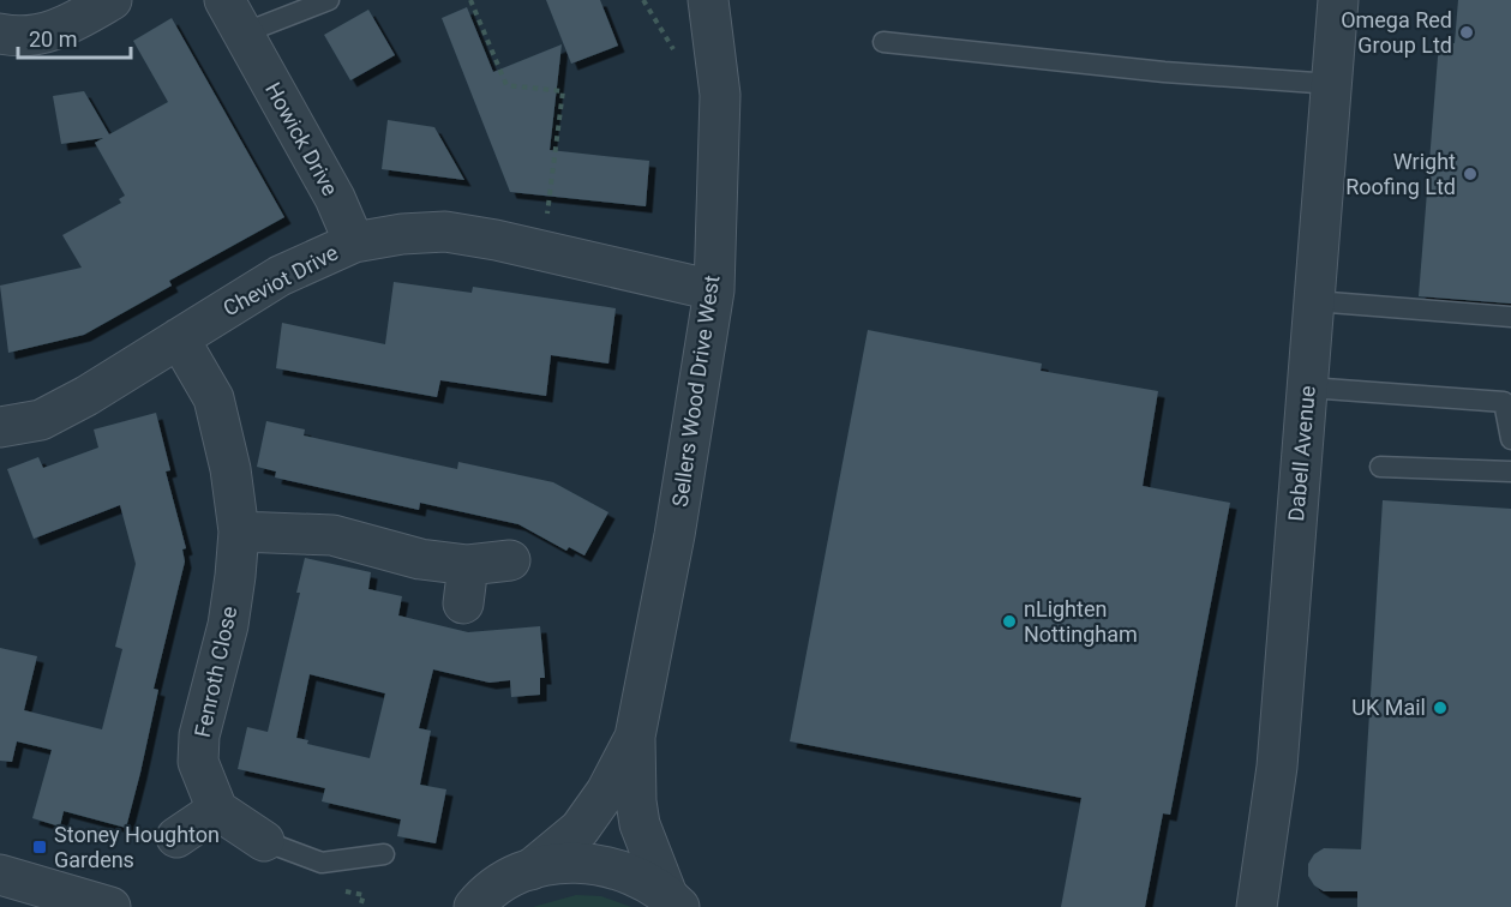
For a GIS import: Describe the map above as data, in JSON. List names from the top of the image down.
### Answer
{
  "streets": {
    "street": [
      "Howick Drive",
      "Cheviot Drive",
      "Sellers Wood Drive West",
      "Dabell Avenue",
      "Fenroth Close"
    ]
  },
  "crossings": [
    ["Howick Drive", "Cheviot Drive"],
    ["Cheviot Drive", "Sellers Wood Drive West"],
    ["Cheviot Drive", "Fenroth Close"]
  ],
  "places": {
    "other": [
      "Omega Red Group Ltd",
      "Wright Roofing Ltd",
      "nLighten Nottingham",
      "UK Mail"
    ],
    "transit": ["Stoney Houghton Gardens"]
  },
  "scale_bar": "20 m"
}
